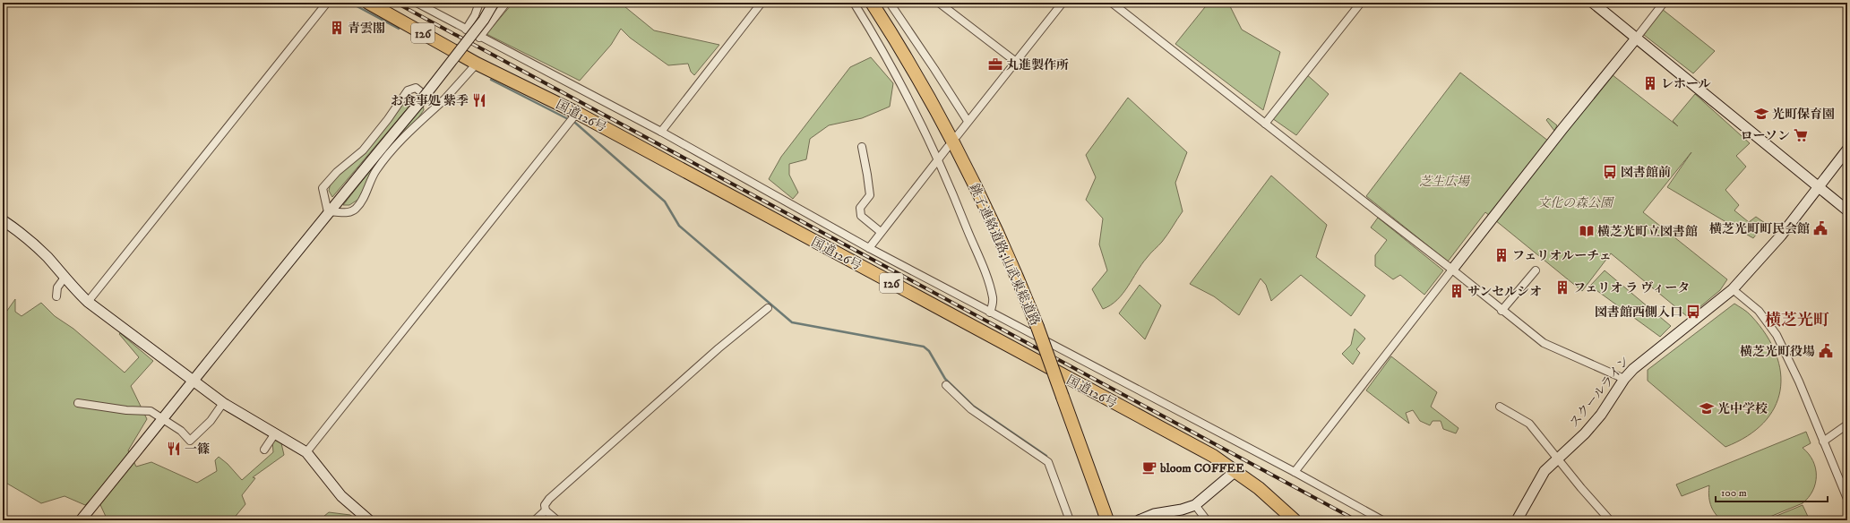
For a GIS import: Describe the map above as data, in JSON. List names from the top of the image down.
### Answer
{
  "streets": {
    "highway": ["126", "国道126号", "銚子連絡道路;山武東総道路"],
    "street": ["スクールライン"]
  },
  "districts": ["横芝光町"],
  "parks": ["芝生広場", "文化の森公園"],
  "places": {
    "building": [
      "青雲閣",
      "レホール",
      "フェリオルーチェ",
      "フェリオ ラ ヴィータ",
      "サンセルシオ"
    ],
    "office": ["丸進製作所"],
    "restaurant": ["お食事処 紫季", "一篠"],
    "school or university": ["光町保育園", "光中学校"],
    "supermarket": ["ローソン"],
    "bus stop": ["図書館前", "図書館西側入口"],
    "public building": ["横芝光町町民会館", "横芝光町役場"],
    "library": ["横芝光町立図書館"],
    "cafe": ["bloom COFFEE"]
  },
  "scale_bar": "100 m"
}
